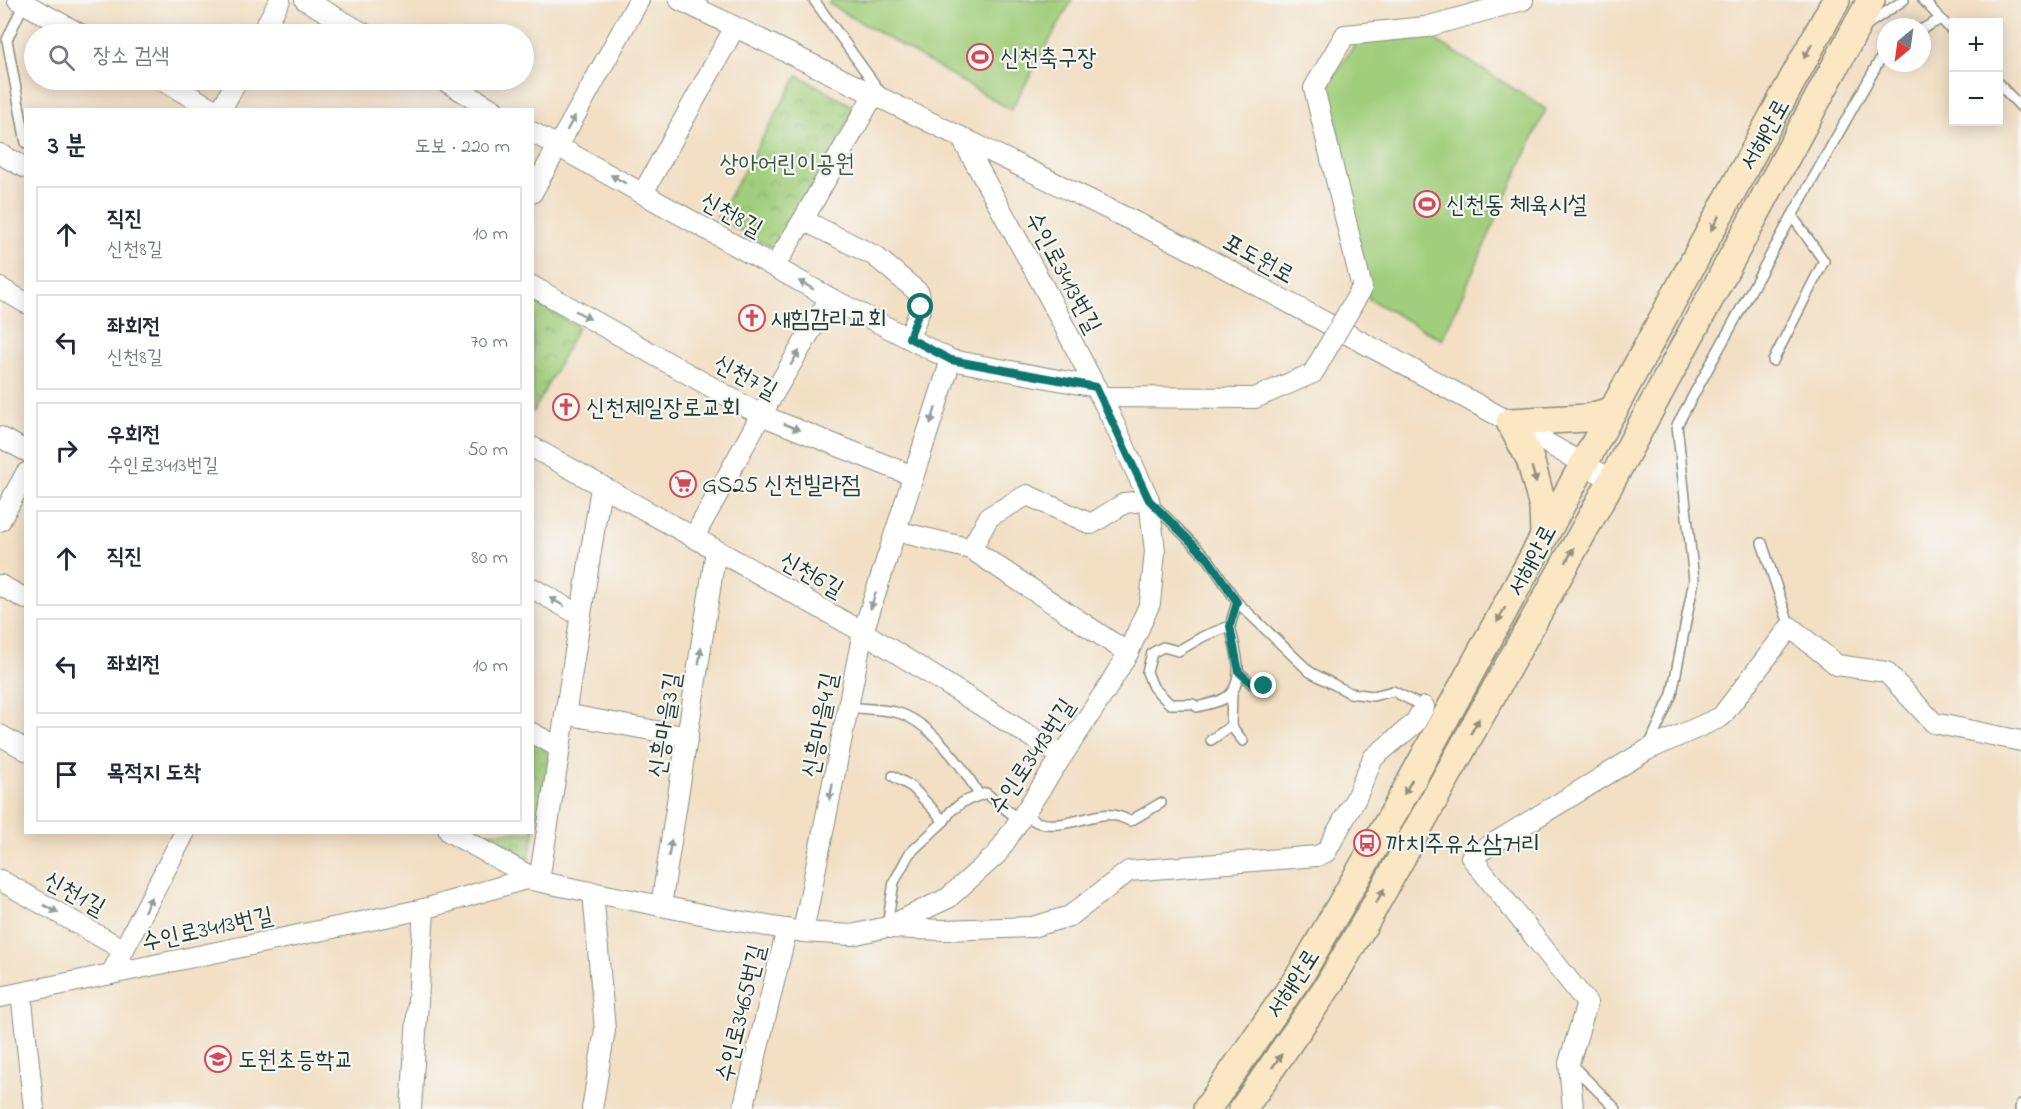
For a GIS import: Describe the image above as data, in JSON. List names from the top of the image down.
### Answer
{
  "streets": {
    "main road": ["서해안로"],
    "street": [
      "신천8길",
      "포도원로",
      "수인로3413번길",
      "신천7길",
      "신천6길",
      "신흥마을3길",
      "신흥마을4길",
      "신천1길",
      "수인로3465번길"
    ]
  },
  "crossings": [
    ["서해안로", "포도원로"],
    ["신천8길", "수인로3413번길"],
    ["신천8길", "신흥마을4길"],
    ["포도원로", "수인로3413번길"],
    ["수인로3413번길", "신천6길"],
    ["수인로3413번길", "신흥마을3길"],
    ["수인로3413번길", "신흥마을4길"],
    ["수인로3413번길", "수인로3465번길"],
    ["신천7길", "신흥마을4길"],
    ["신천6길", "신흥마을3길"],
    ["신천6길", "신흥마을4길"],
    ["신흥마을4길", "수인로3465번길"]
  ],
  "one_way": ["신천7길", "신흥마을4길", "신천1길"],
  "parks": ["상아어린이공원"],
  "places": {
    "sports": ["신천축구장", "신천동 체육시설"],
    "church": ["새힘감리교회", "신천제일장로교회"],
    "supermarket": ["GS25 신천빌라점"],
    "bus stop": ["까치주유소삼거리"],
    "school or university": ["도원초등학교"]
  },
  "north": "bottom left",
  "page": {
    "map_buttons": ["+", "−"],
    "search": "장소 검색",
    "heading": ["3 분", "도보 · 220 m"],
    "list": [
      ["직진", "신천8길", "10 m"],
      ["좌회전", "신천8길", "70 m"],
      ["우회전", "수인로3413번길", "50 m"],
      ["직진", "80 m"],
      ["좌회전", "10 m"],
      "목적지 도착"
    ]
  }
}
